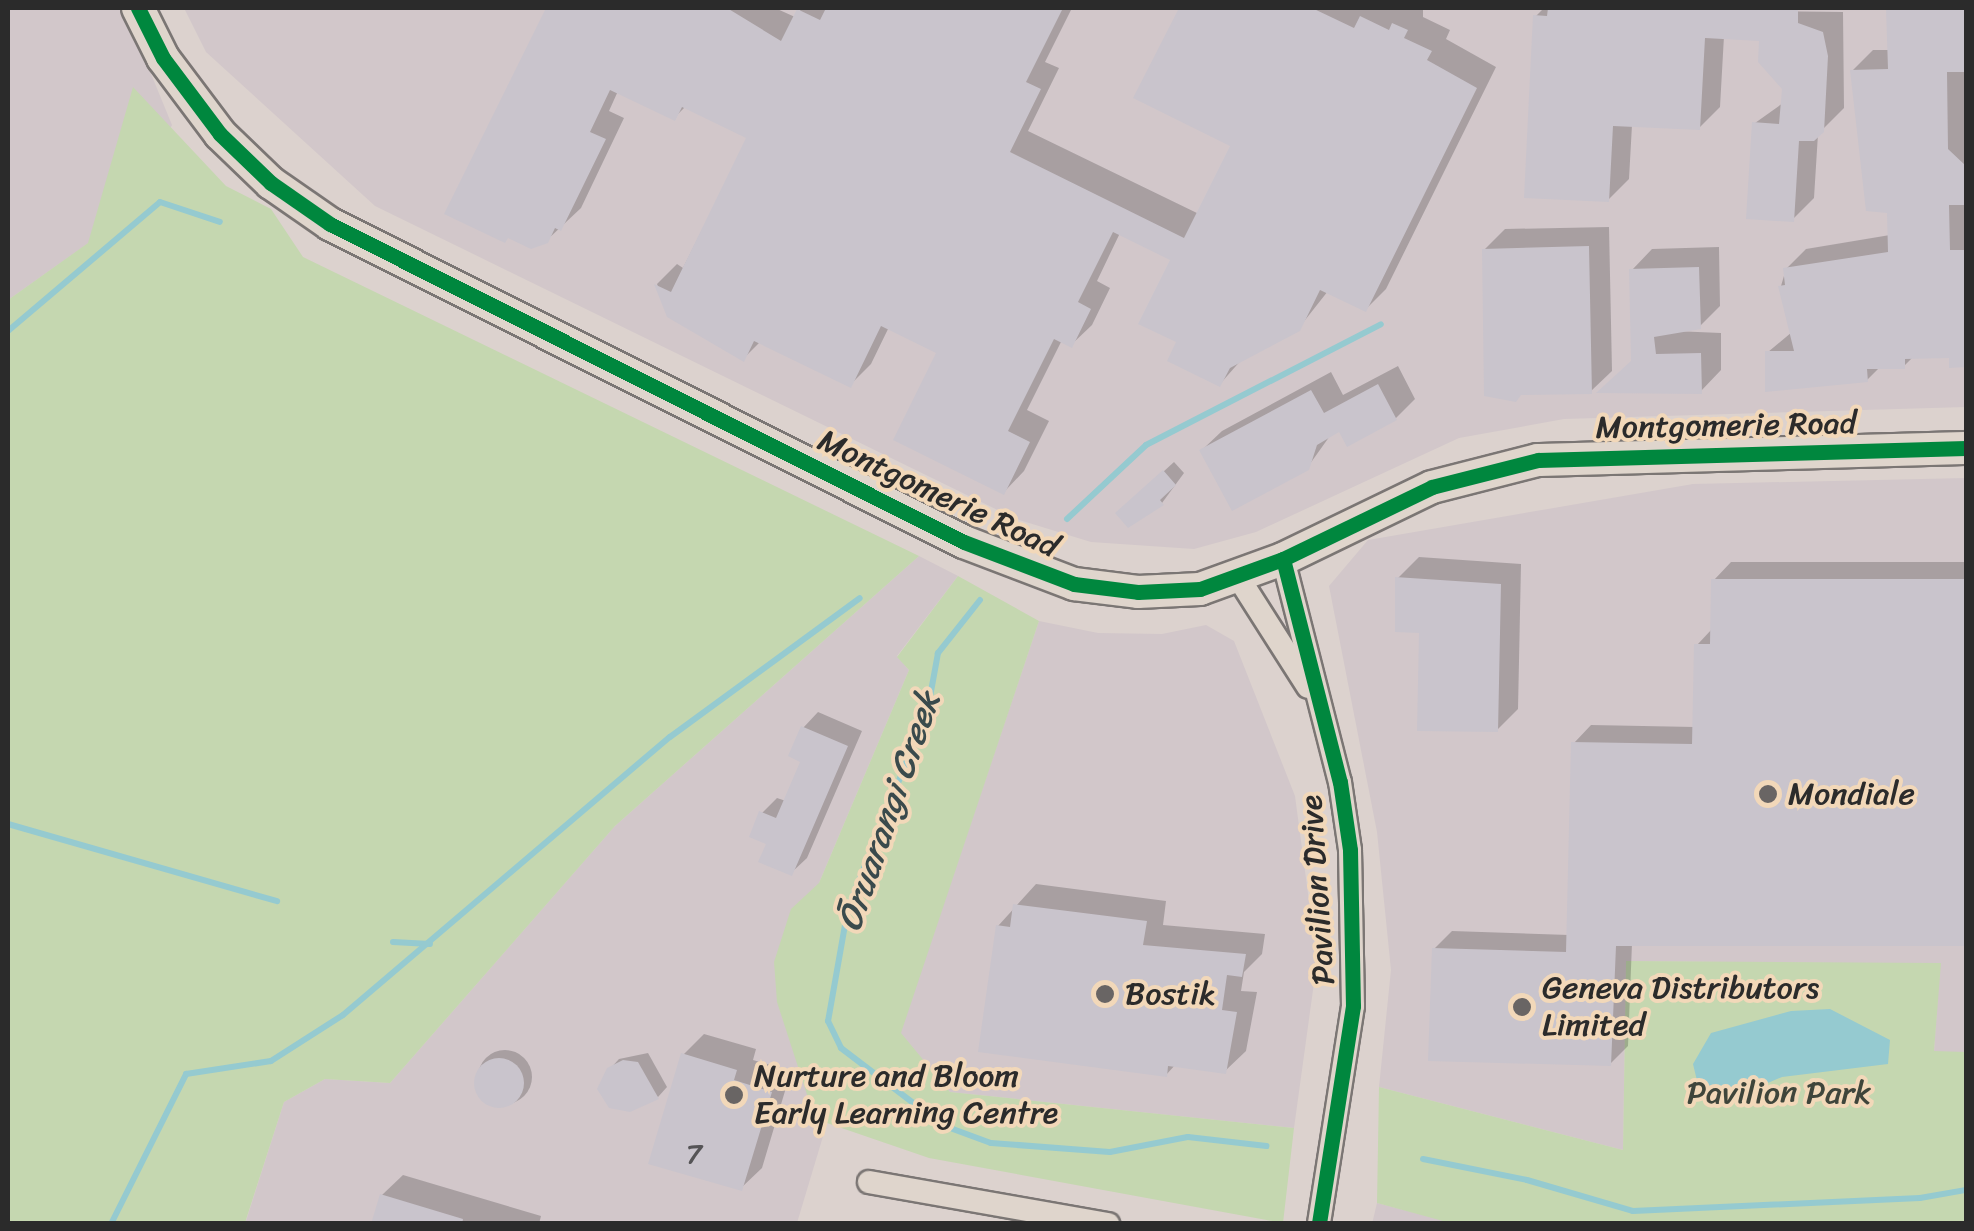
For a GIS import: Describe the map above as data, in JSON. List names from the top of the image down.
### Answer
{
  "streets": {
    "street": ["Montgomerie Road", "Pavilion Drive"]
  },
  "crossings": [
    ["Montgomerie Road", "Pavilion Drive"]
  ],
  "water": ["Ōruarangi Creek"],
  "parks": ["Pavilion Park"],
  "places": [
    "Mondiale",
    "Bostik",
    "Geneva Distributors Limited",
    "Nurture and Bloom Early Learning Centre"
  ],
  "house_numbers": ["7"]
}
